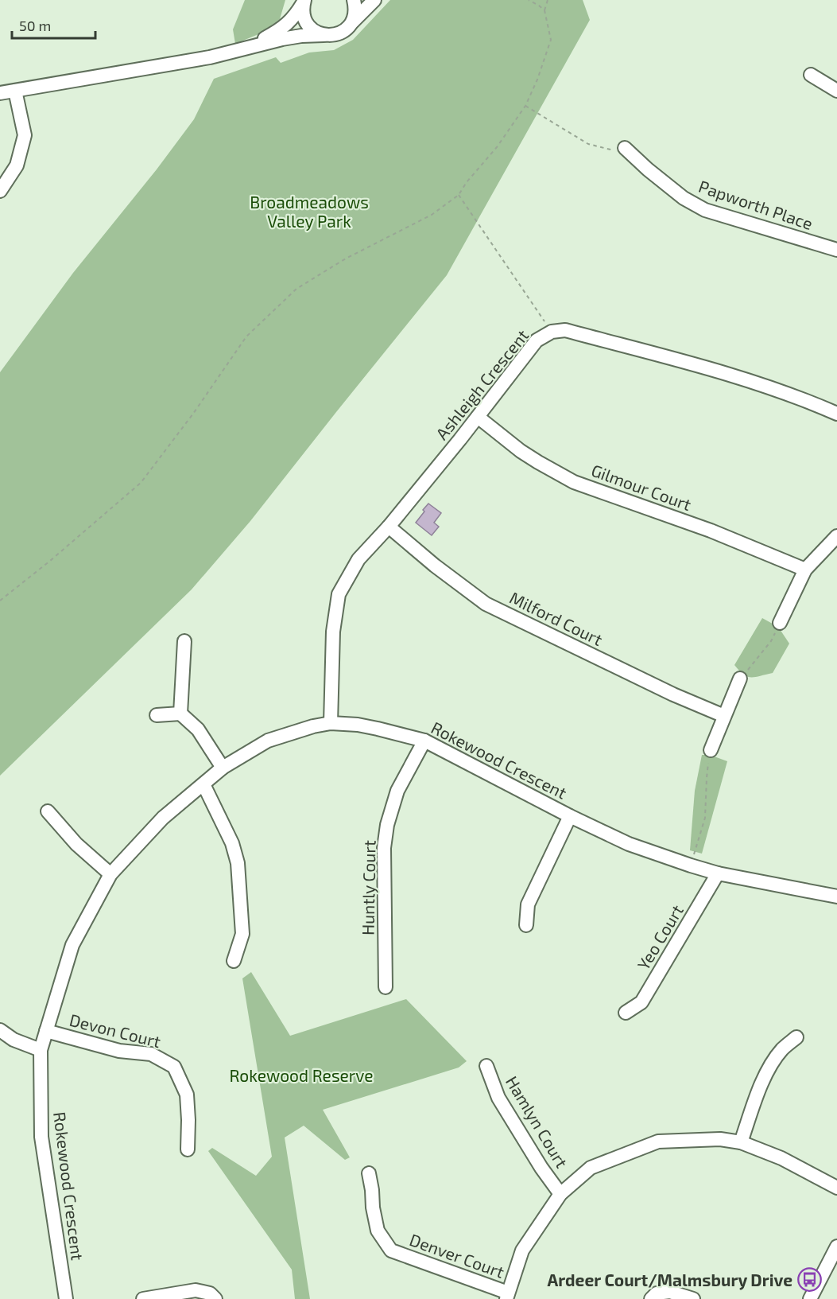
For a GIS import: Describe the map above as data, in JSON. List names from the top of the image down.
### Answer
{
  "streets": {
    "street": [
      "Papworth Place",
      "Ashleigh Crescent",
      "Gilmour Court",
      "Milford Court",
      "Rokewood Crescent",
      "Huntly Court",
      "Yeo Court",
      "Devon Court",
      "Hamlyn Court",
      "Denver Court"
    ]
  },
  "crossings": [
    ["Ashleigh Crescent", "Gilmour Court"],
    ["Ashleigh Crescent", "Milford Court"],
    ["Ashleigh Crescent", "Rokewood Crescent"],
    ["Rokewood Crescent", "Huntly Court"],
    ["Rokewood Crescent", "Yeo Court"],
    ["Rokewood Crescent", "Devon Court"]
  ],
  "parks": ["Broadmeadows Valley Park", "Rokewood Reserve"],
  "places": {
    "bus stop": ["Ardeer Court/Malmsbury Drive"]
  },
  "scale_bar": "50 m"
}
